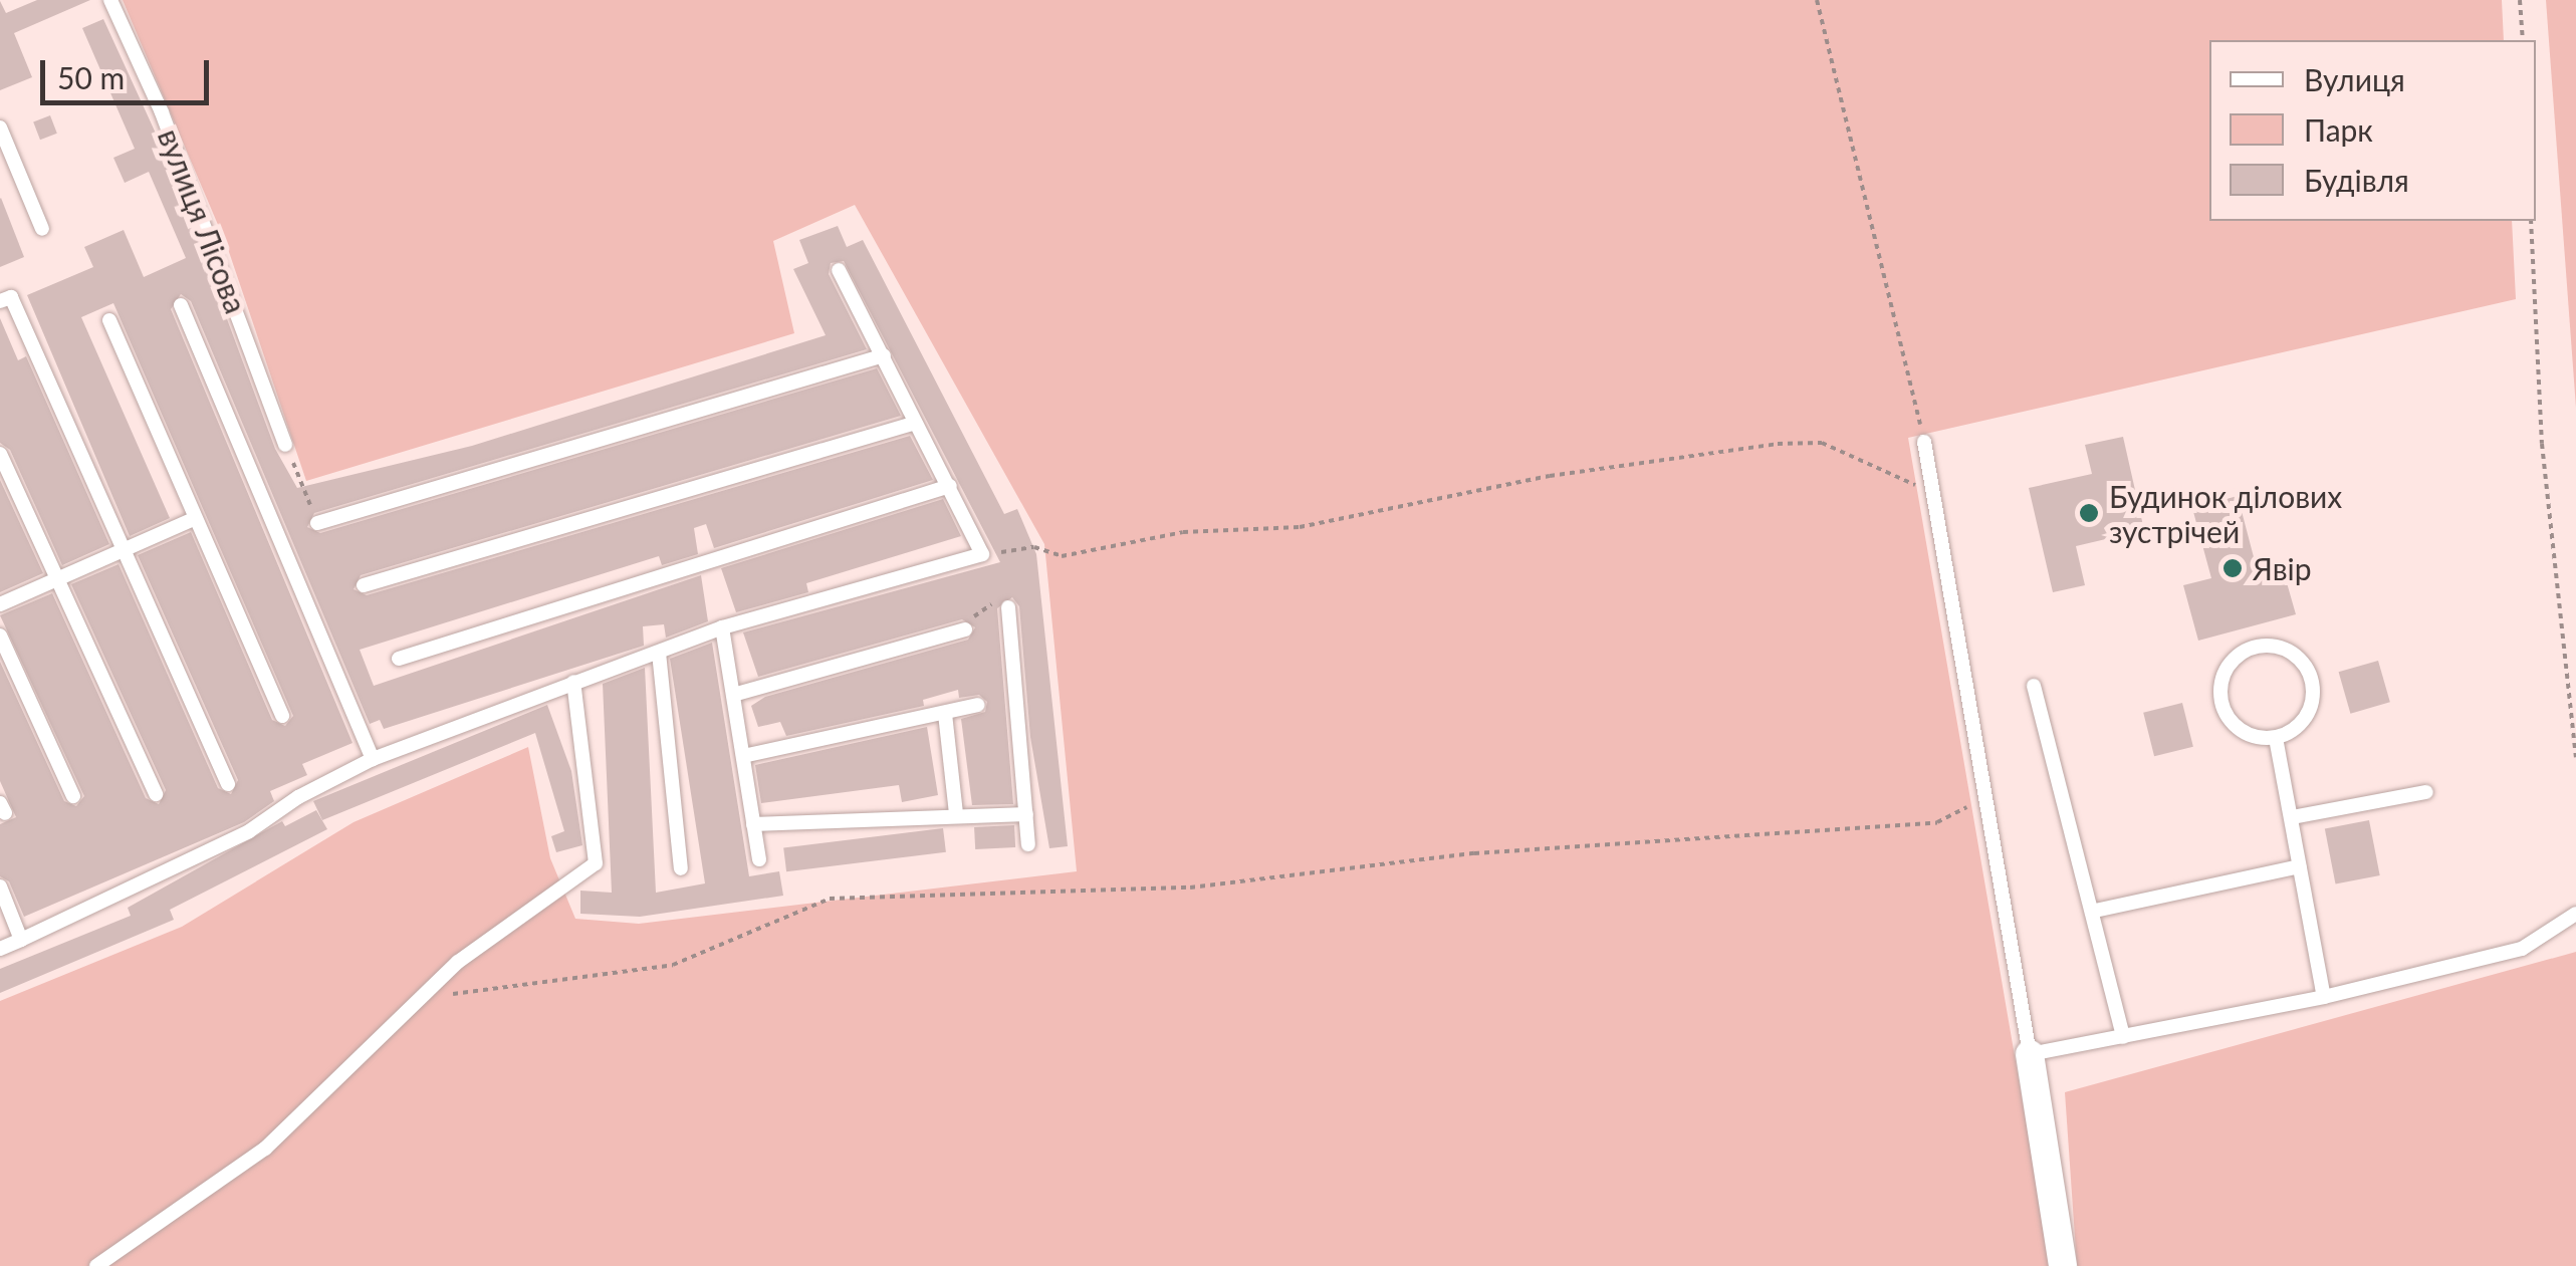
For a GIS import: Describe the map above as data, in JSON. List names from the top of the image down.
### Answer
{
  "streets": {
    "lane": ["вулиця Лісова"]
  },
  "places": ["Будинок ділових зустрічей", "Явір"],
  "legend": ["Вулиця", "Парк", "Будівля"],
  "scale_bar": "50 m"
}
